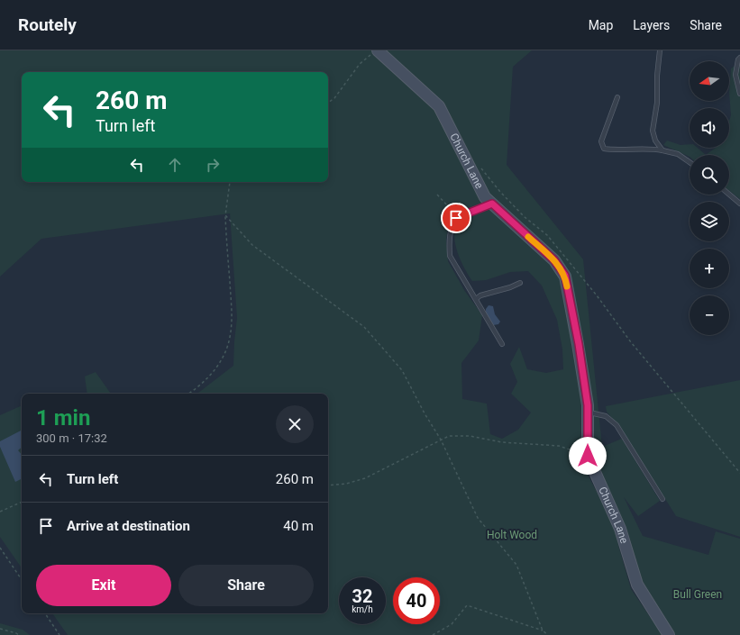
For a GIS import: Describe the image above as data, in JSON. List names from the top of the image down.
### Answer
{
  "streets": {
    "street": ["Church Lane"]
  },
  "parks": ["Holt Wood", "Bull Green"],
  "north": "left",
  "page": {
    "header": "Routely",
    "nav": ["Map", "Layers", "Share"],
    "map_buttons": ["+", "−"],
    "turn": ["260 m", "Turn left"],
    "heading": ["1 min", "300 m · 17:32"],
    "list": [
      {
        "name": "Turn left",
        "value": "260 m"
      },
      {
        "name": "Arrive at destination",
        "value": "40 m"
      }
    ],
    "buttons": ["Exit", "Share"],
    "speed": "32 km/h",
    "limit": "40"
  }
}
